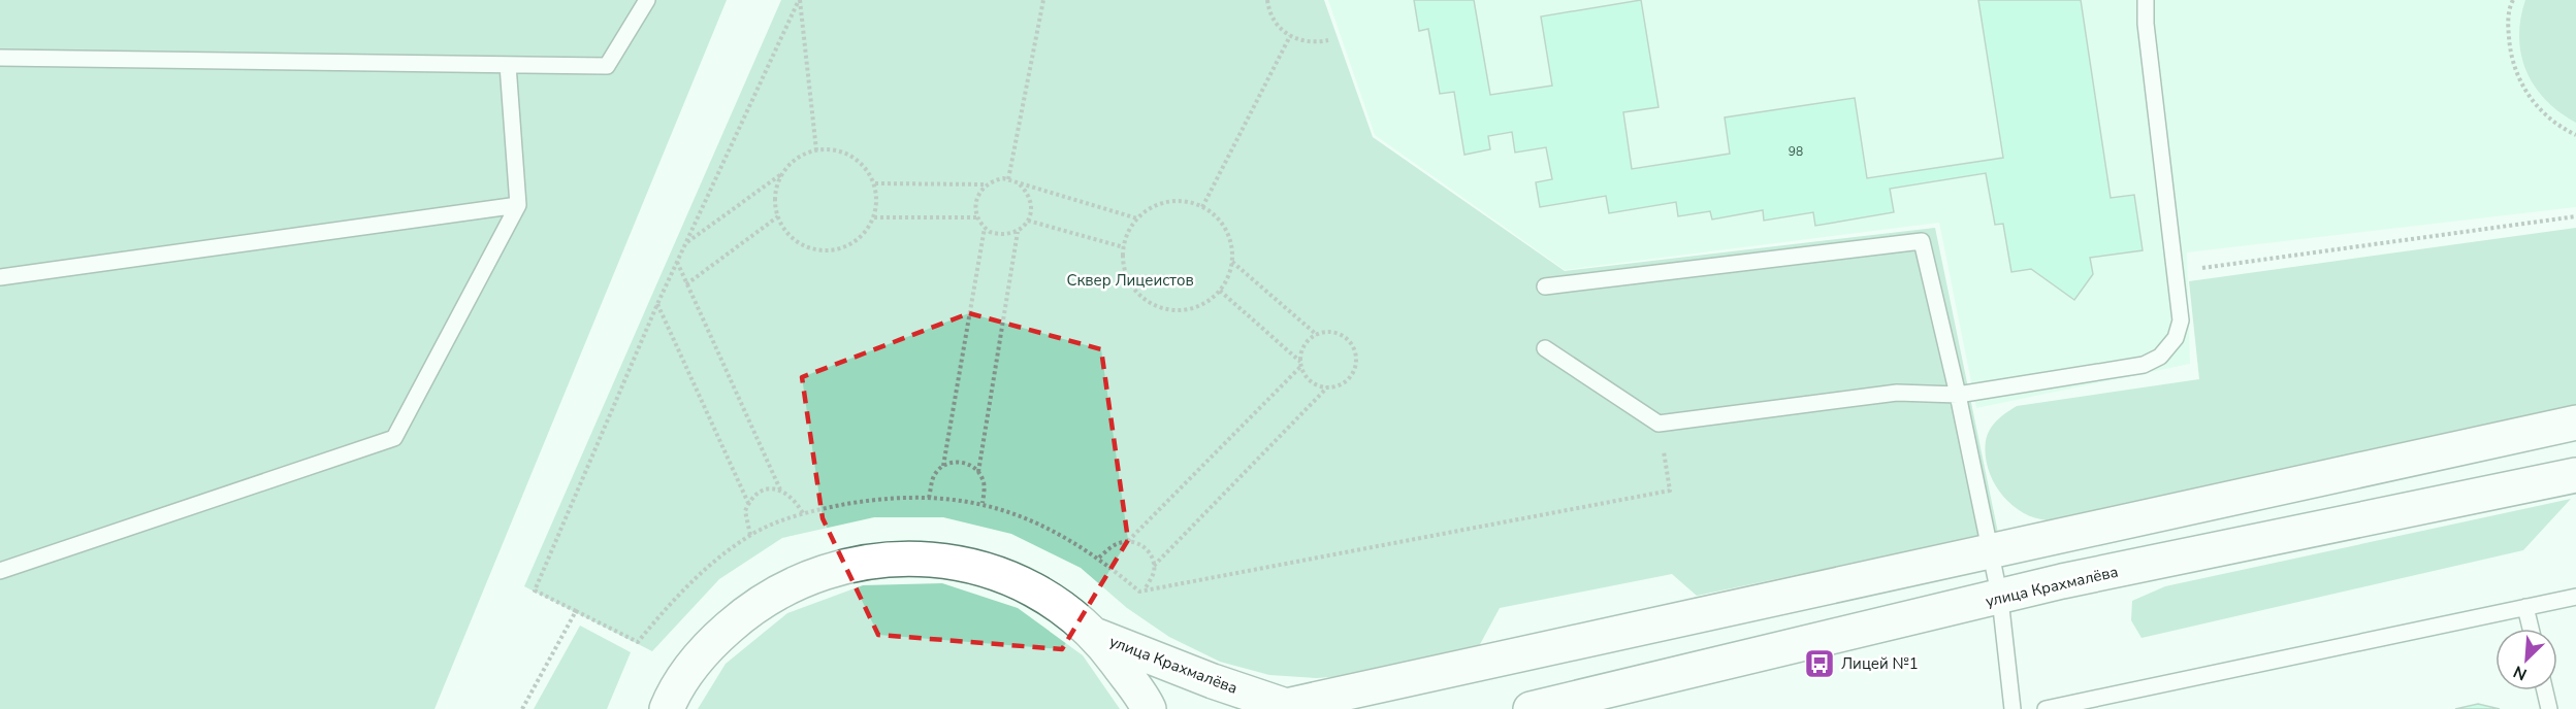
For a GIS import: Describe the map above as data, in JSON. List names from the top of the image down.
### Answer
{
  "streets": {
    "main road": ["улица Крахмалёва"]
  },
  "parks": ["Сквер Лицеистов"],
  "places": {
    "bus stop": ["Лицей №1"]
  },
  "house_numbers": ["98"],
  "north": "bottom left"
}
